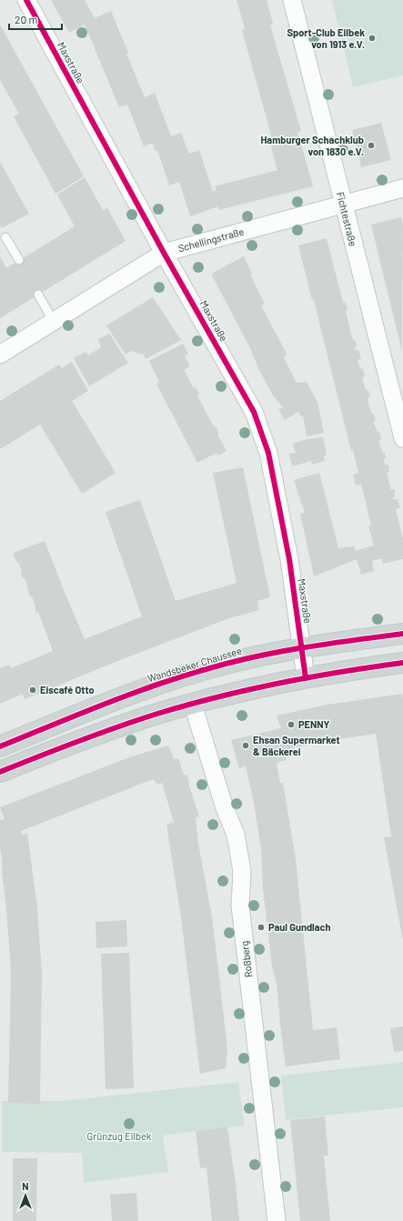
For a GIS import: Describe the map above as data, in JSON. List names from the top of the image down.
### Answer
{
  "streets": {
    "main road": ["Wandsbeker Chaussee"],
    "street": [
      "Maxstraße",
      "Fichtestraße",
      "Schellingstraße",
      "Roßberg"
    ]
  },
  "crossings": [
    ["Maxstraße", "Schellingstraße"],
    ["Maxstraße", "Wandsbeker Chaussee"],
    ["Fichtestraße", "Schellingstraße"]
  ],
  "parks": ["Grünzug Eilbek"],
  "places": [
    "Sport-Club Eilbek von 1913 e.V.",
    "Hamburger Schachklub von 1830 e.V.",
    "Eiscafé Otto",
    "PENNY",
    "Ehsan Supermarket & Bäckerei",
    "Paul Gundlach"
  ],
  "scale_bar": "20 m",
  "north": "top"
}
